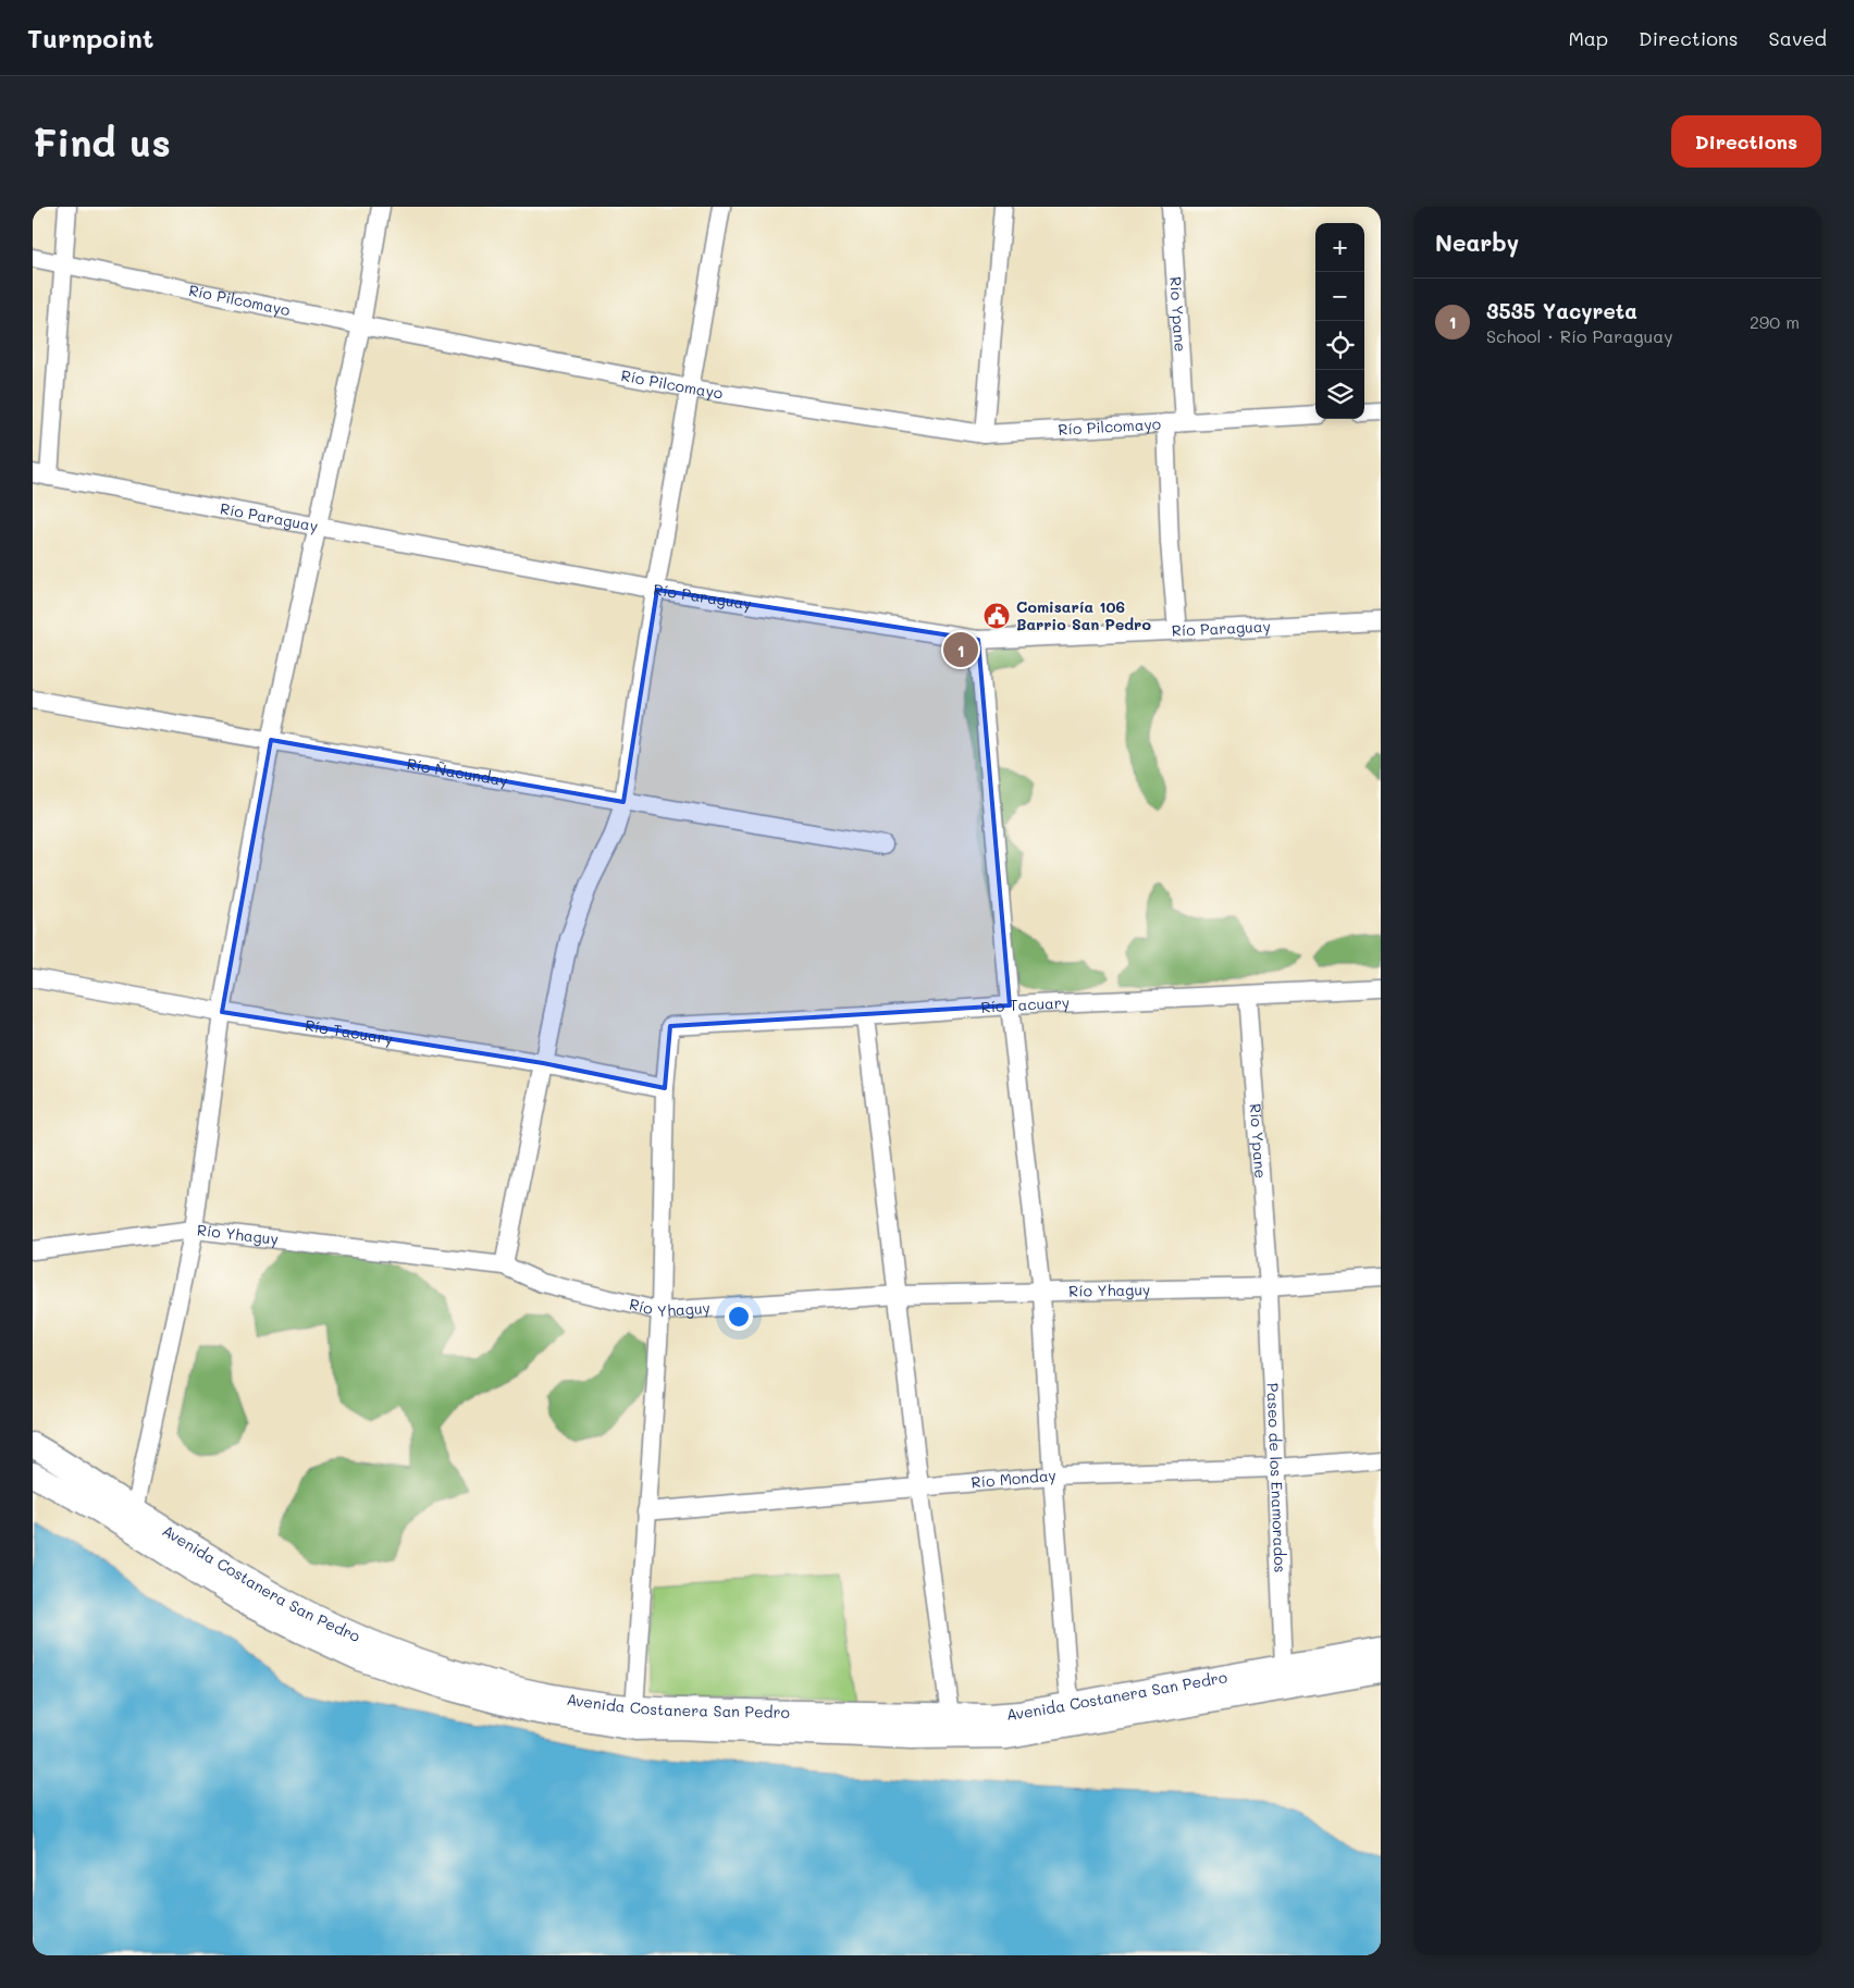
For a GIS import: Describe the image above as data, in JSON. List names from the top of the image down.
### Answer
{
  "streets": {
    "main road": ["Avenida Costanera San Pedro"],
    "street": [
      "Río Pilcomayo",
      "Río Ypane",
      "Río Paraguay",
      "Río Ñacunday",
      "Río Tacuary",
      "Río Yhaguy",
      "Paseo de los Enamorados",
      "Río Monday"
    ]
  },
  "crossings": [
    ["Río Pilcomayo", "Río Ypane"],
    ["Río Ypane", "Río Tacuary"],
    ["Río Ypane", "Río Yhaguy"],
    ["Río Ypane", "Paseo de los Enamorados"],
    ["Río Yhaguy", "Paseo de los Enamorados"],
    ["Paseo de los Enamorados", "Río Monday"],
    ["Paseo de los Enamorados", "Avenida Costanera San Pedro"]
  ],
  "places": {
    "public building": ["Comisaría 106 Barrio San Pedro"]
  },
  "page": {
    "header": "Turnpoint",
    "nav": ["Map", "Directions", "Saved"],
    "buttons": "Directions",
    "title": "Find us",
    "heading": "Nearby",
    "map_buttons": ["+", "−"],
    "list": [
      {
        "mark": "1",
        "name": "3535 Yacyreta",
        "note": "School · Río Paraguay",
        "value": "290 m"
      }
    ],
    "pins": "1"
  }
}
